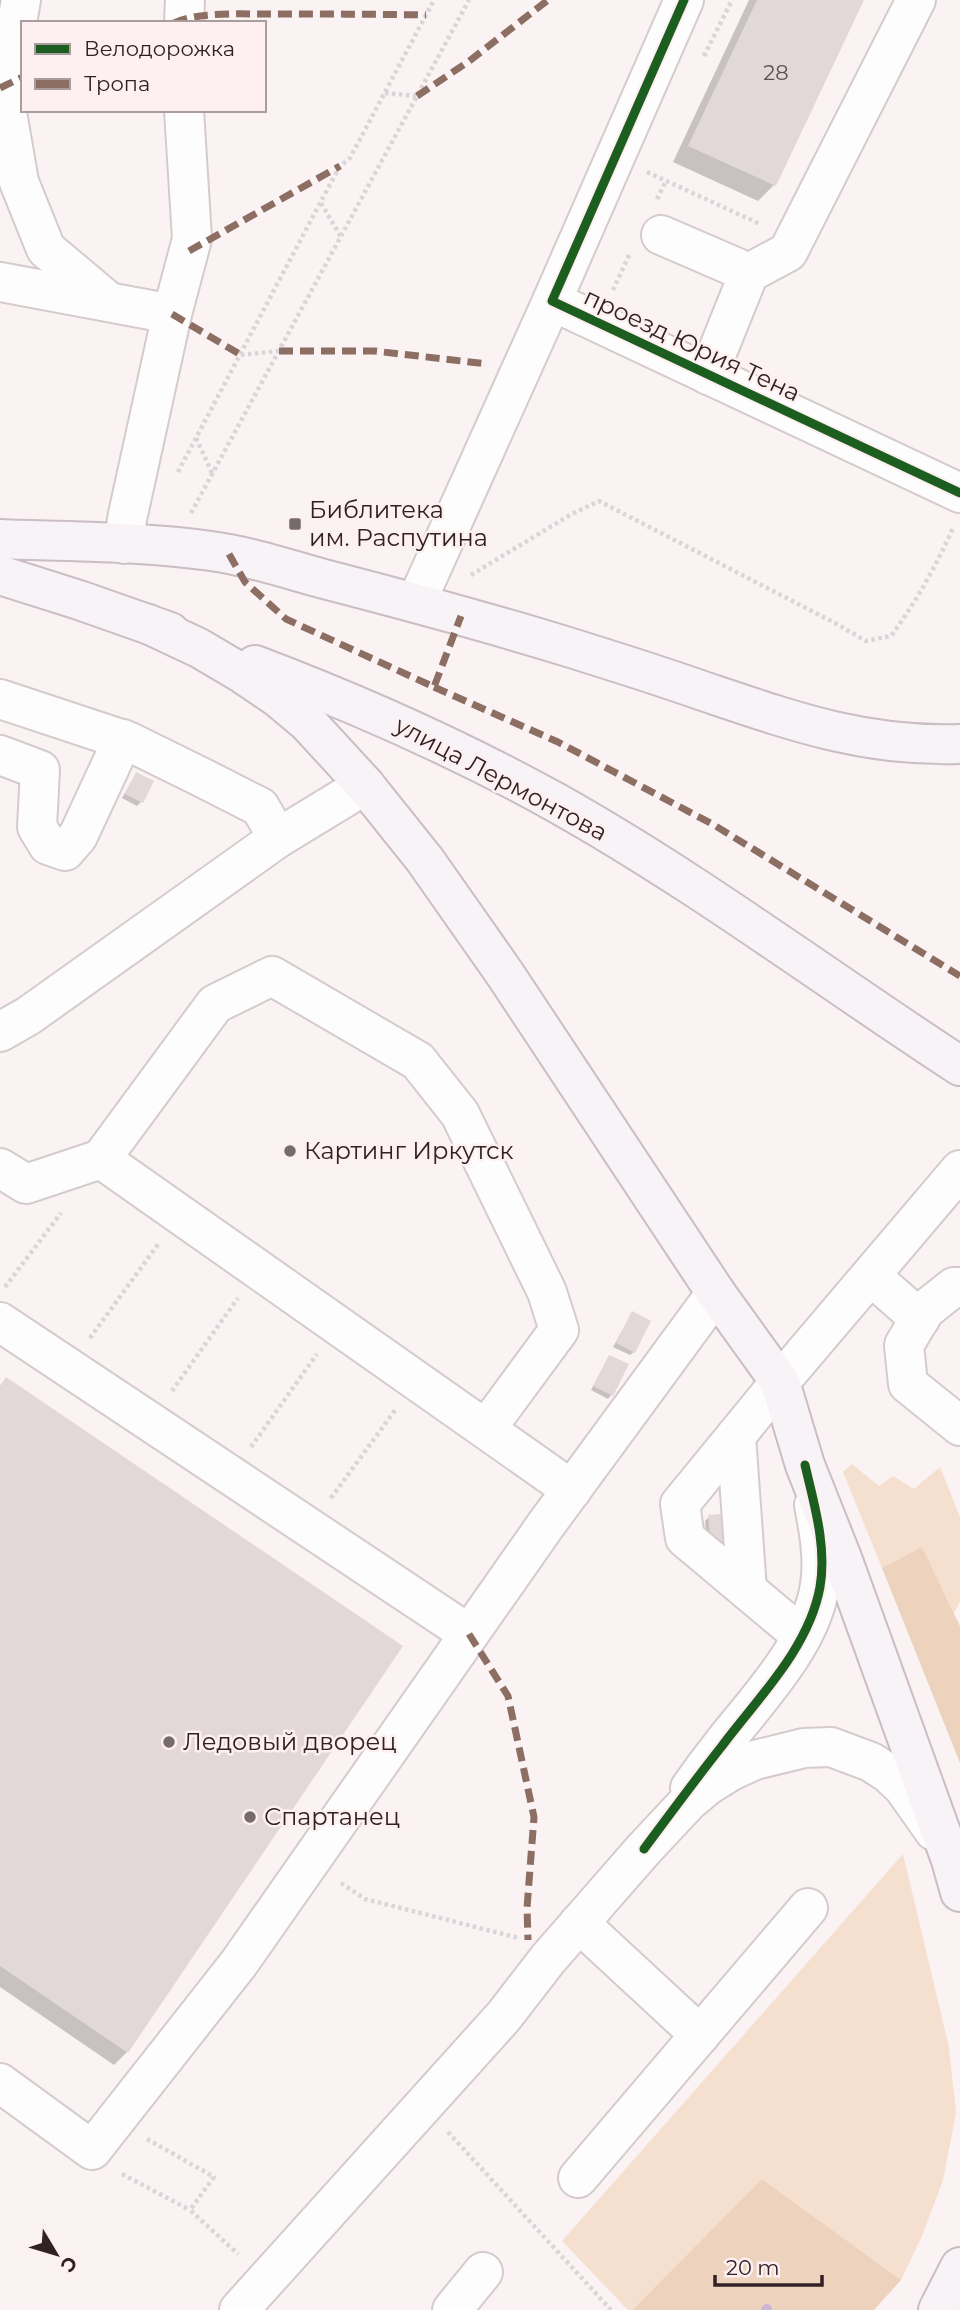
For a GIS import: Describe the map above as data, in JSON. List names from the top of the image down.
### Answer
{
  "streets": {
    "main road": ["улица Лермонтова"],
    "street": ["проезд Юрия Тена"]
  },
  "places": {
    "transit": ["Библитека им. Распутина"],
    "other": ["Картинг Иркутск", "Ледовый дворец", "Спартанец"]
  },
  "house_numbers": ["28"],
  "legend": ["Велодорожка", "Тропа"],
  "scale_bar": "20 m",
  "north": "bottom right"
}
